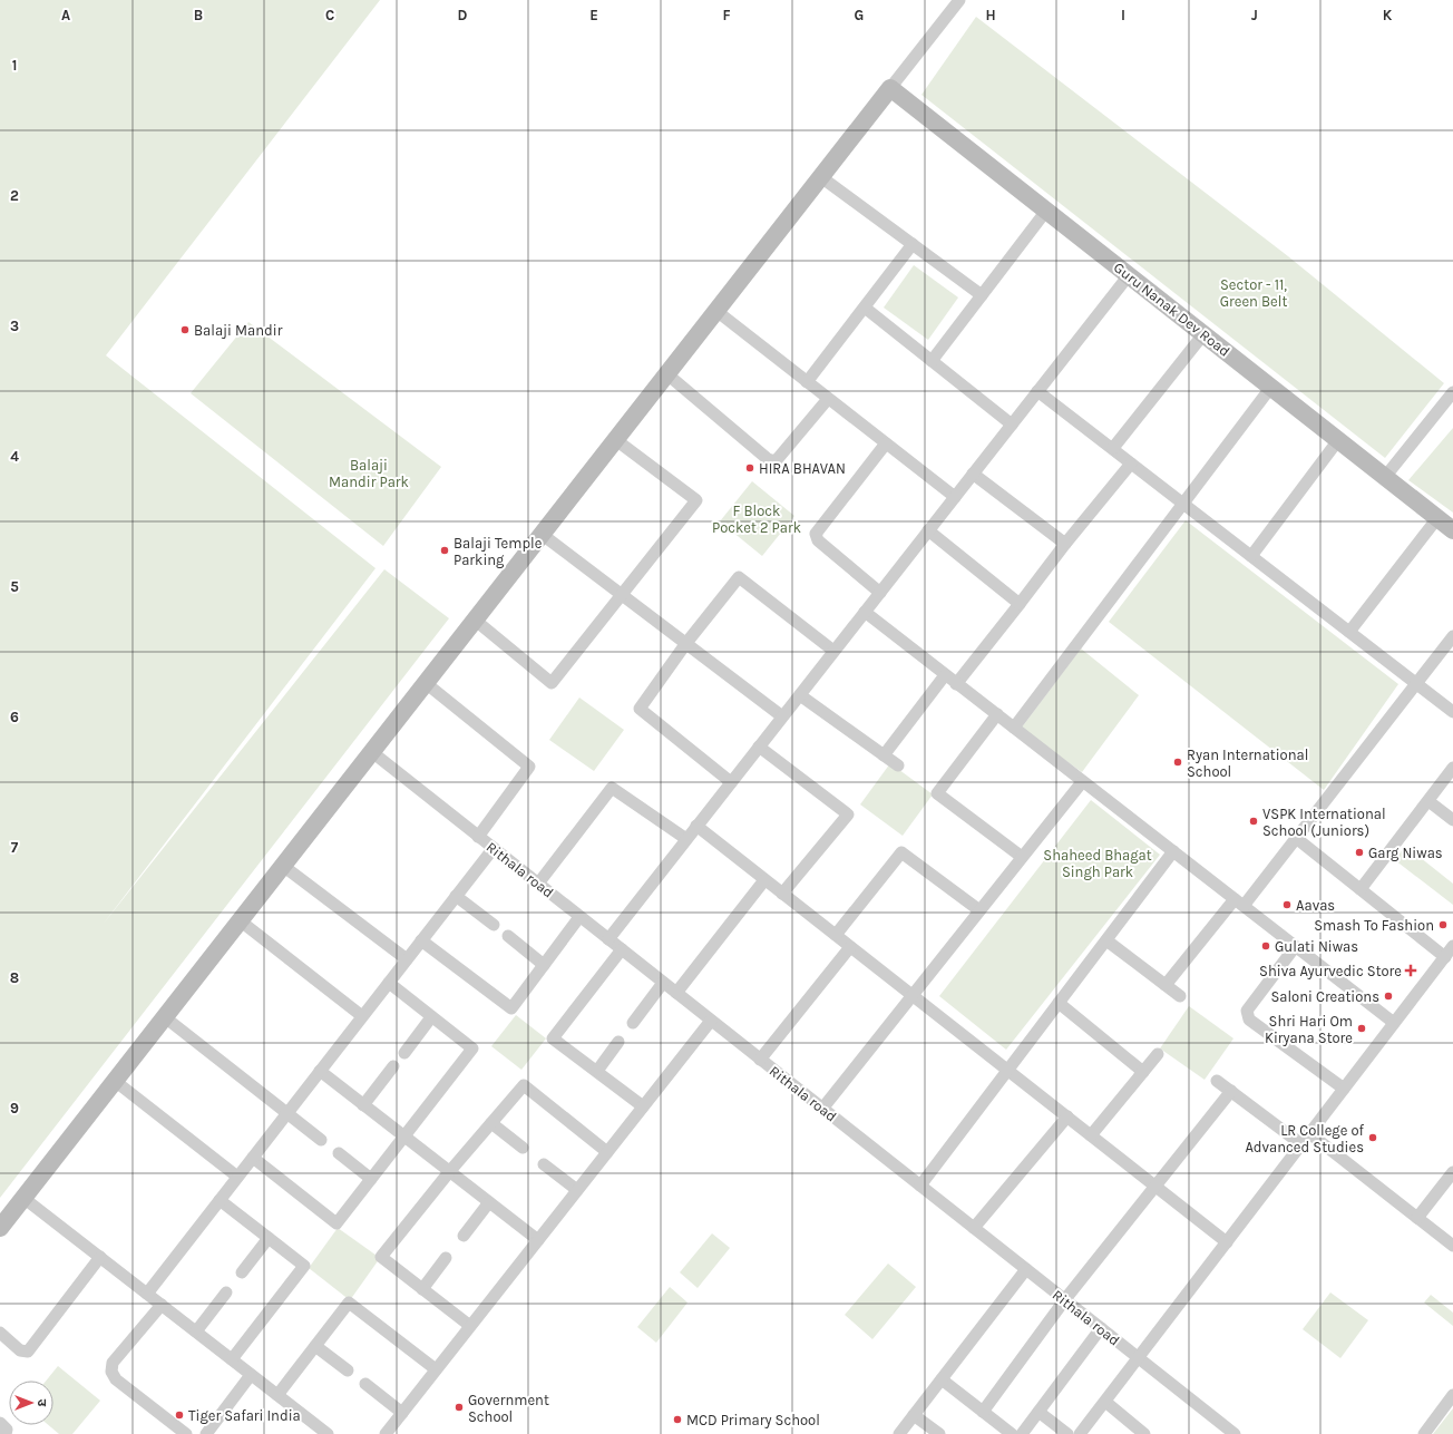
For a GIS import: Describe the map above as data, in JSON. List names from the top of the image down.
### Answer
{
  "streets": {
    "street": ["Guru Nanak Dev Road", "Rithala road"]
  },
  "parks": [
    "Sector - 11, Green Belt",
    "Balaji Mandir Park",
    "F Block Pocket 2 Park",
    "Shaheed Bhagat Singh Park"
  ],
  "places": {
    "other": [
      "Balaji Mandir",
      "HIRA BHAVAN",
      "Balaji Temple Parking",
      "Ryan International School",
      "VSPK International School (Juniors)",
      "Garg Niwas",
      "Aavas",
      "Smash To Fashion",
      "Gulati Niwas",
      "Saloni Creations",
      "Shri Hari Om Kiryana Store",
      "LR College of Advanced Studies",
      "Government School",
      "Tiger Safari India",
      "MCD Primary School"
    ],
    "health": ["Shiva Ayurvedic Store"]
  },
  "north": "right",
  "grid": {
    "columns": [
      "A",
      "B",
      "C",
      "D",
      "E",
      "F",
      "G",
      "H",
      "I",
      "J",
      "K"
    ],
    "rows": [
      "1",
      "2",
      "3",
      "4",
      "5",
      "6",
      "7",
      "8",
      "9"
    ]
  }
}
